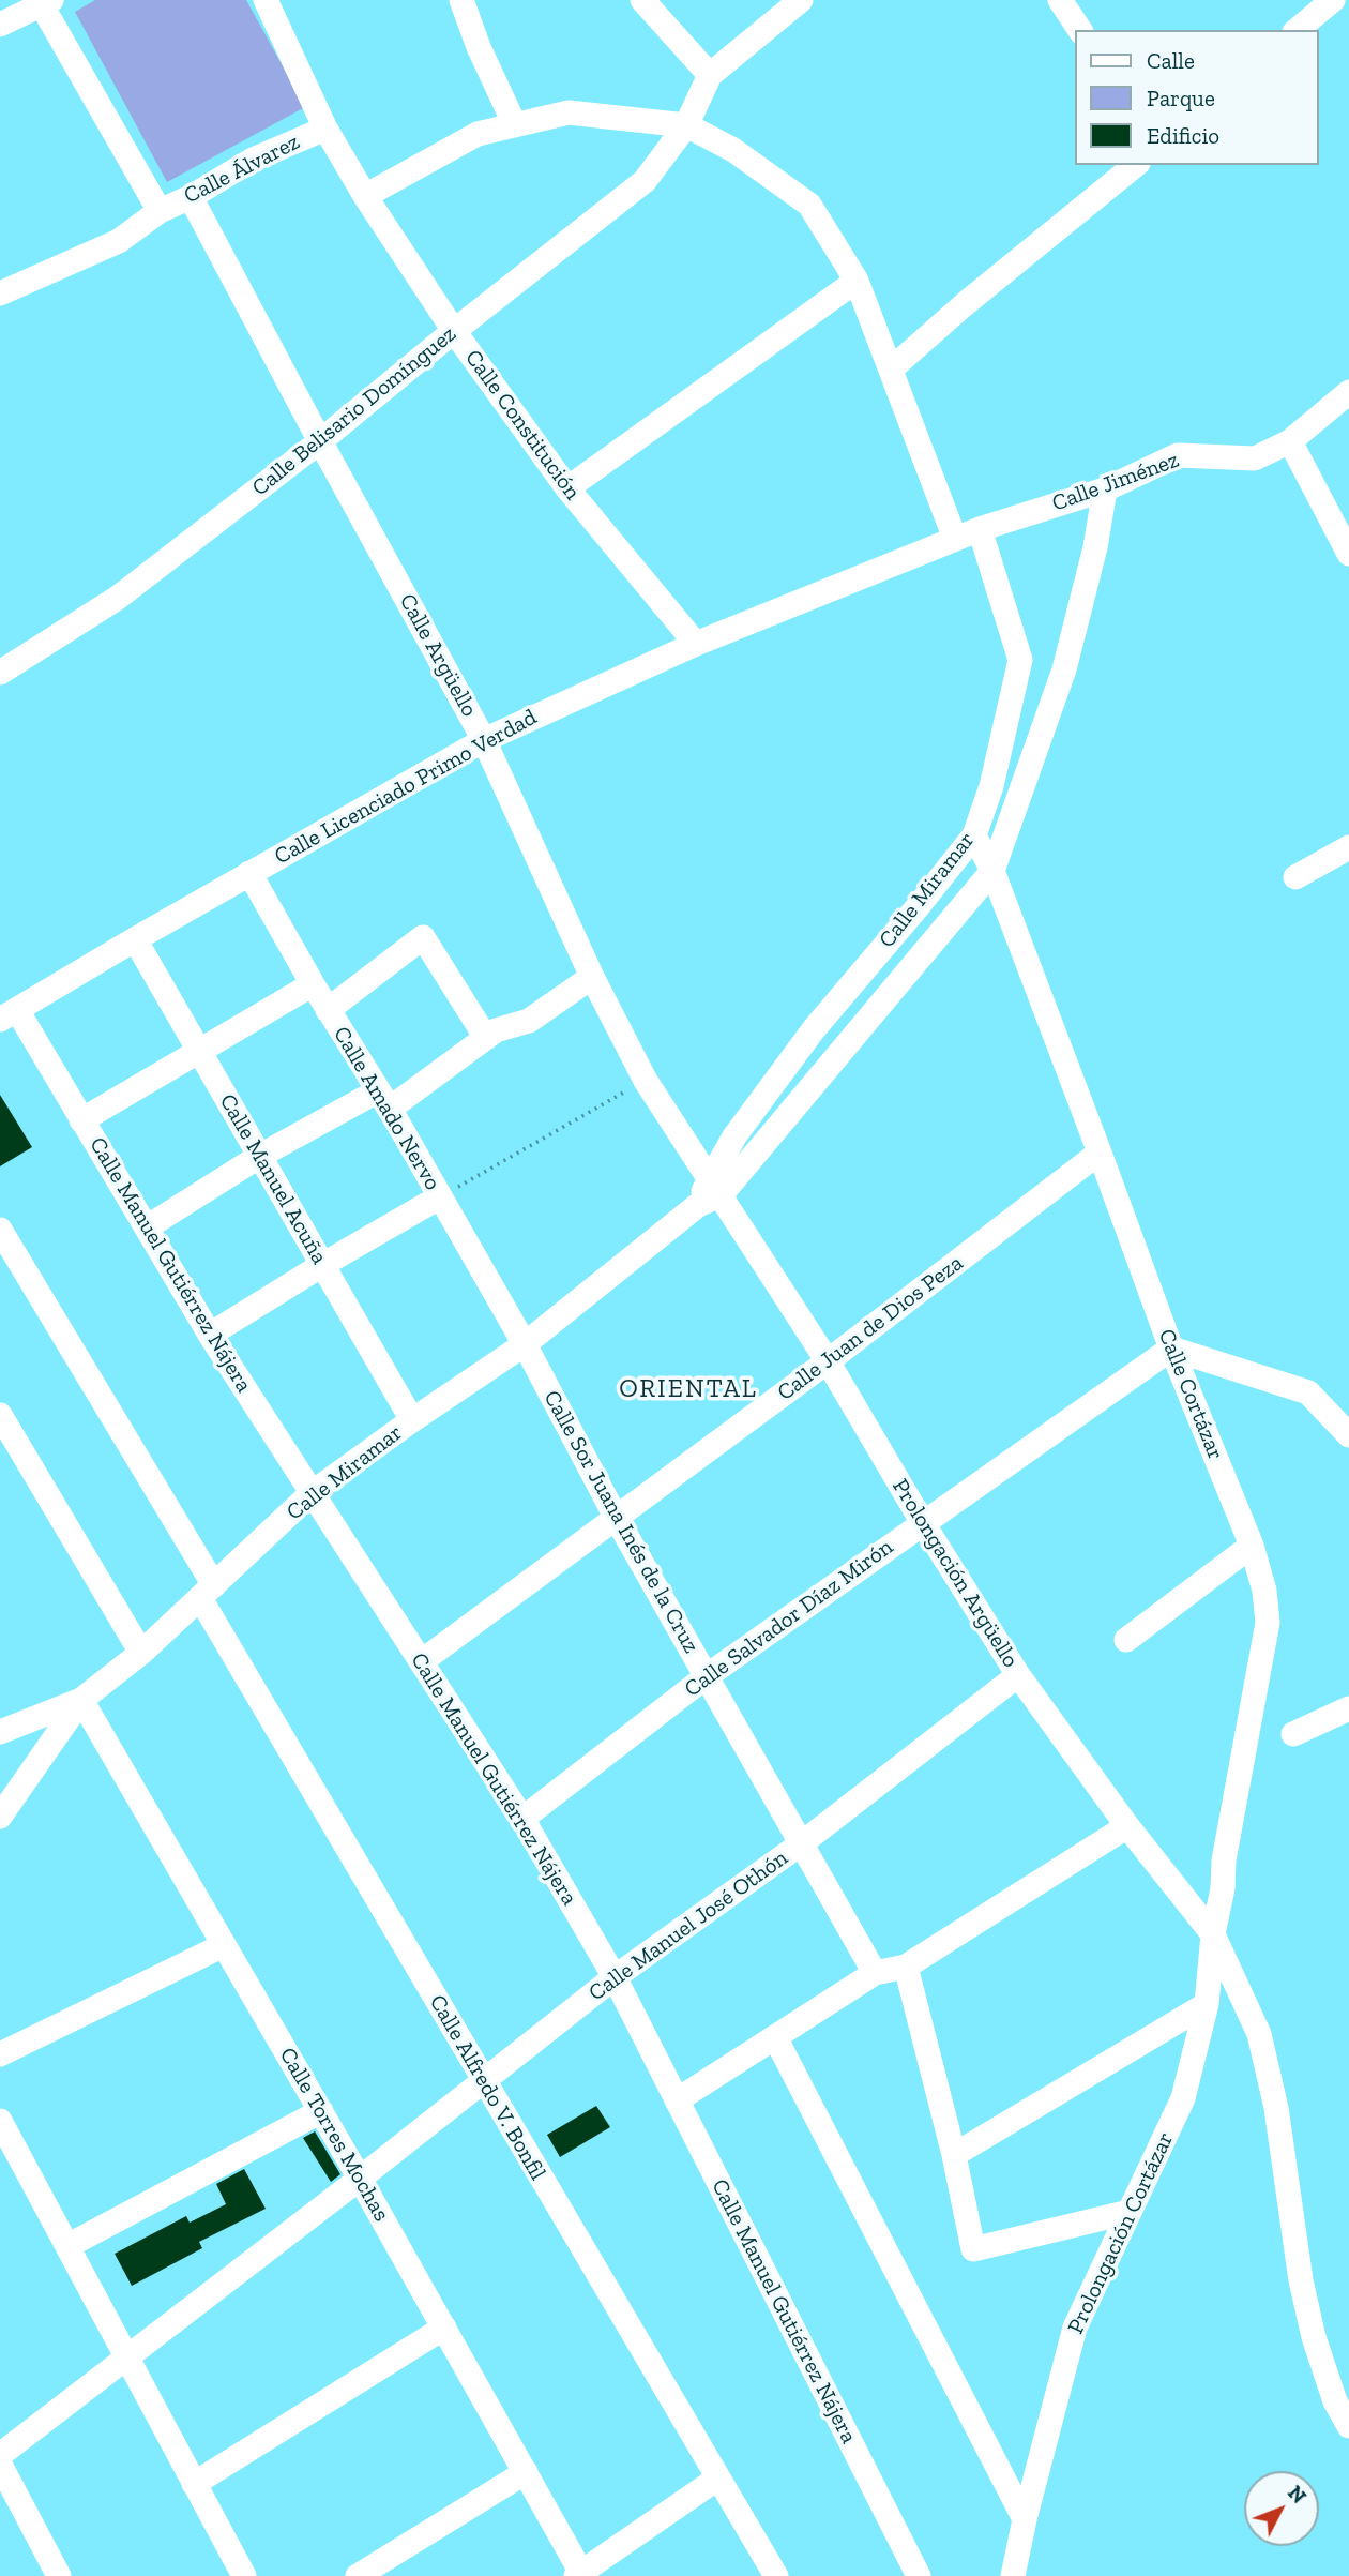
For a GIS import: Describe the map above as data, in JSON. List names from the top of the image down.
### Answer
{
  "streets": {
    "street": [
      "Calle Álvarez",
      "Calle Belisario Domínguez",
      "Calle Constitución",
      "Calle Jiménez",
      "Calle Argüello",
      "Calle Licenciado Primo Verdad",
      "Calle Miramar",
      "Calle Amado Nervo",
      "Calle Manuel Acuña",
      "Calle Manuel Gutiérrez Nájera",
      "Calle Juan de Dios Peza",
      "Calle Cortázar",
      "Calle Sor Juana Inés de la Cruz",
      "Prolongación Argüello",
      "Calle Salvador Díaz Mirón",
      "Calle Manuel José Othón",
      "Calle Alfredo V. Bonfil",
      "Calle Torres Mochas",
      "Prolongación Cortázar"
    ]
  },
  "crossings": [
    ["Calle Álvarez", "Calle Constitución"],
    ["Calle Álvarez", "Calle Argüello"],
    ["Calle Belisario Domínguez", "Calle Constitución"],
    ["Calle Belisario Domínguez", "Calle Argüello"],
    ["Calle Constitución", "Calle Licenciado Primo Verdad"],
    ["Calle Jiménez", "Calle Licenciado Primo Verdad"],
    ["Calle Jiménez", "Calle Miramar"],
    ["Calle Argüello", "Calle Licenciado Primo Verdad"],
    ["Calle Argüello", "Calle Miramar"],
    ["Calle Argüello", "Prolongación Argüello"],
    ["Calle Licenciado Primo Verdad", "Calle Amado Nervo"],
    ["Calle Licenciado Primo Verdad", "Calle Manuel Acuña"],
    ["Calle Licenciado Primo Verdad", "Calle Manuel Gutiérrez Nájera"],
    ["Calle Miramar", "Calle Amado Nervo"],
    ["Calle Miramar", "Calle Manuel Acuña"],
    ["Calle Miramar", "Calle Manuel Gutiérrez Nájera"],
    ["Calle Miramar", "Calle Cortázar"],
    ["Calle Miramar", "Calle Sor Juana Inés de la Cruz"],
    ["Calle Miramar", "Prolongación Argüello"],
    ["Calle Miramar", "Calle Alfredo V. Bonfil"],
    ["Calle Miramar", "Calle Torres Mochas"],
    ["Calle Amado Nervo", "Calle Sor Juana Inés de la Cruz"],
    ["Calle Manuel Gutiérrez Nájera", "Calle Juan de Dios Peza"],
    ["Calle Manuel Gutiérrez Nájera", "Calle Salvador Díaz Mirón"],
    ["Calle Manuel Gutiérrez Nájera", "Calle Manuel José Othón"],
    ["Calle Juan de Dios Peza", "Calle Cortázar"],
    ["Calle Juan de Dios Peza", "Calle Sor Juana Inés de la Cruz"],
    ["Calle Juan de Dios Peza", "Prolongación Argüello"],
    ["Calle Cortázar", "Prolongación Argüello"],
    ["Calle Cortázar", "Calle Salvador Díaz Mirón"],
    ["Calle Cortázar", "Prolongación Cortázar"],
    ["Calle Sor Juana Inés de la Cruz", "Calle Salvador Díaz Mirón"],
    ["Calle Sor Juana Inés de la Cruz", "Calle Manuel José Othón"],
    ["Prolongación Argüello", "Calle Salvador Díaz Mirón"],
    ["Prolongación Argüello", "Calle Manuel José Othón"],
    ["Prolongación Argüello", "Prolongación Cortázar"],
    ["Calle Manuel José Othón", "Calle Alfredo V. Bonfil"],
    ["Calle Manuel José Othón", "Calle Torres Mochas"]
  ],
  "districts": ["ORIENTAL"],
  "legend": ["Calle", "Parque", "Edificio"],
  "north": "top right"
}
